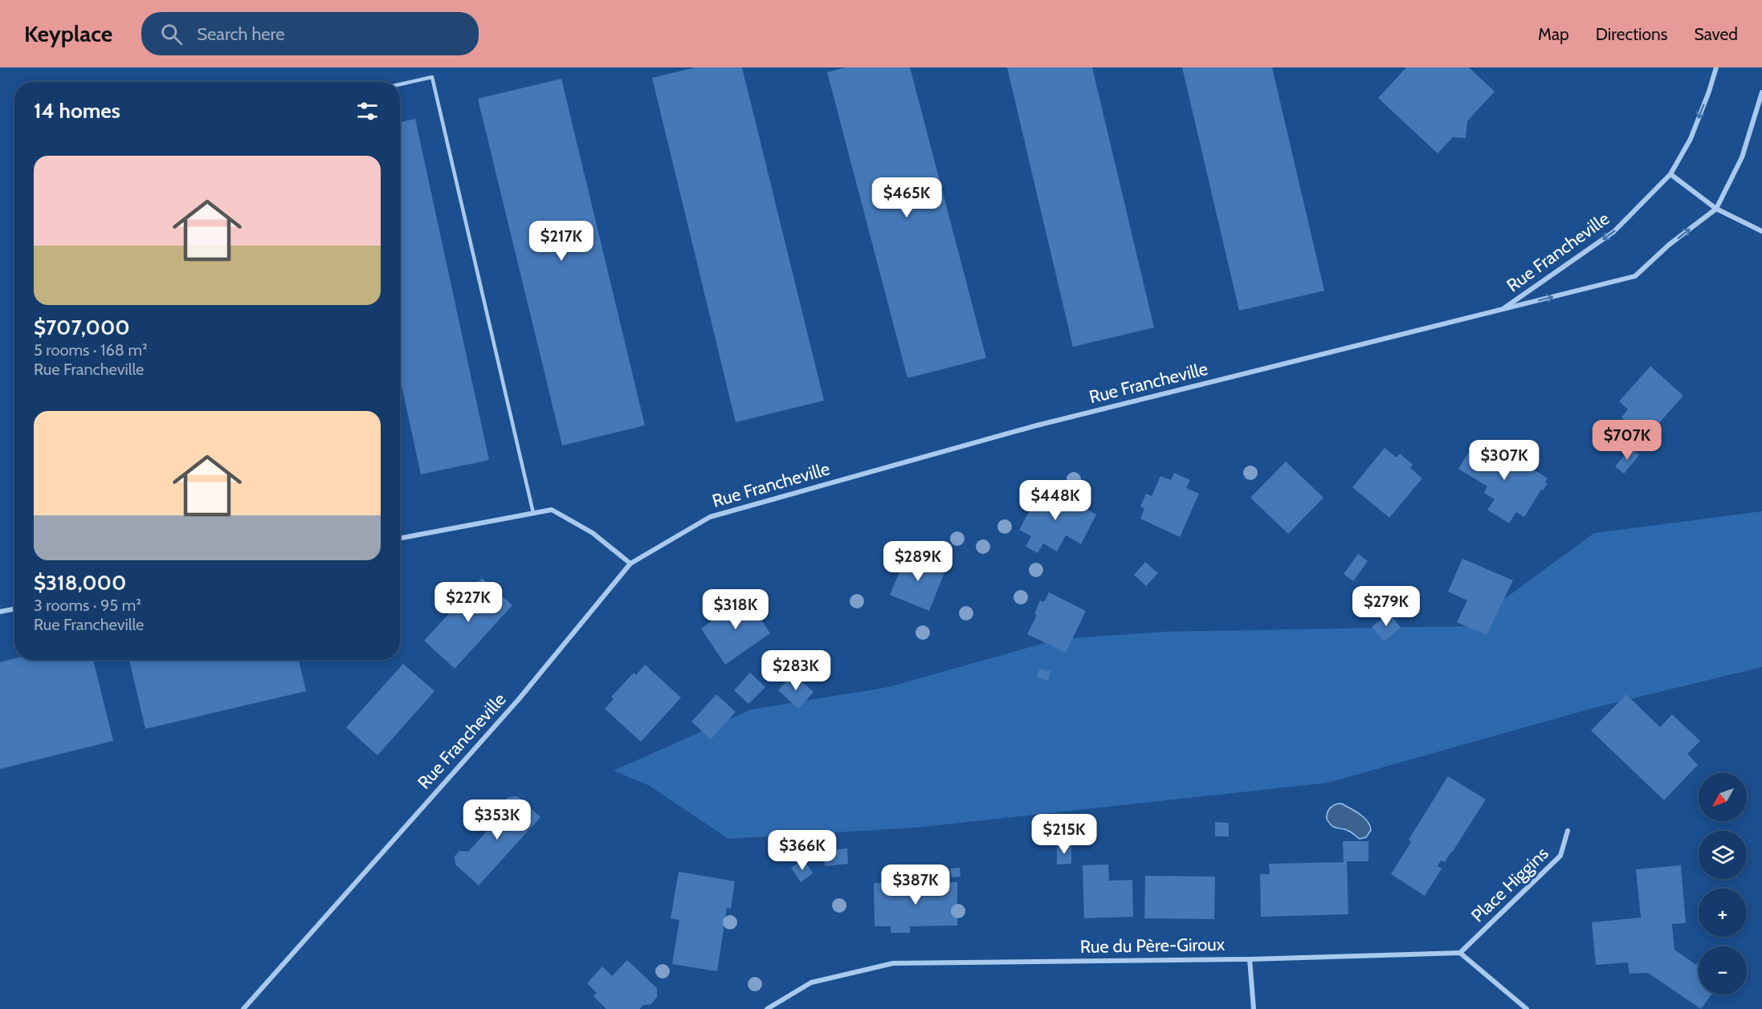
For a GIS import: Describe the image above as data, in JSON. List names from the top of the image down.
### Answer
{
  "streets": {
    "street": ["Rue Francheville", "Place Higgins", "Rue du Père-Giroux"]
  },
  "crossings": [
    ["Place Higgins", "Rue du Père-Giroux"]
  ],
  "north": "bottom left",
  "page": {
    "header": "Keyplace",
    "search": "Search here",
    "nav": ["Map", "Directions", "Saved"],
    "heading": "14 homes",
    "list": [
      {
        "name": "$707,000",
        "note": "5 rooms · 168 m² · Rue Francheville"
      },
      {
        "name": "$318,000",
        "note": "3 rooms · 95 m² · Rue Francheville"
      }
    ],
    "price": [
      "$465K",
      "$217K",
      "$707K",
      "$307K",
      "$448K",
      "$289K",
      "$227K",
      "$279K",
      "$318K",
      "$283K",
      "$353K",
      "$215K",
      "$366K",
      "$387K"
    ],
    "map_buttons": ["+", "−"]
  }
}
